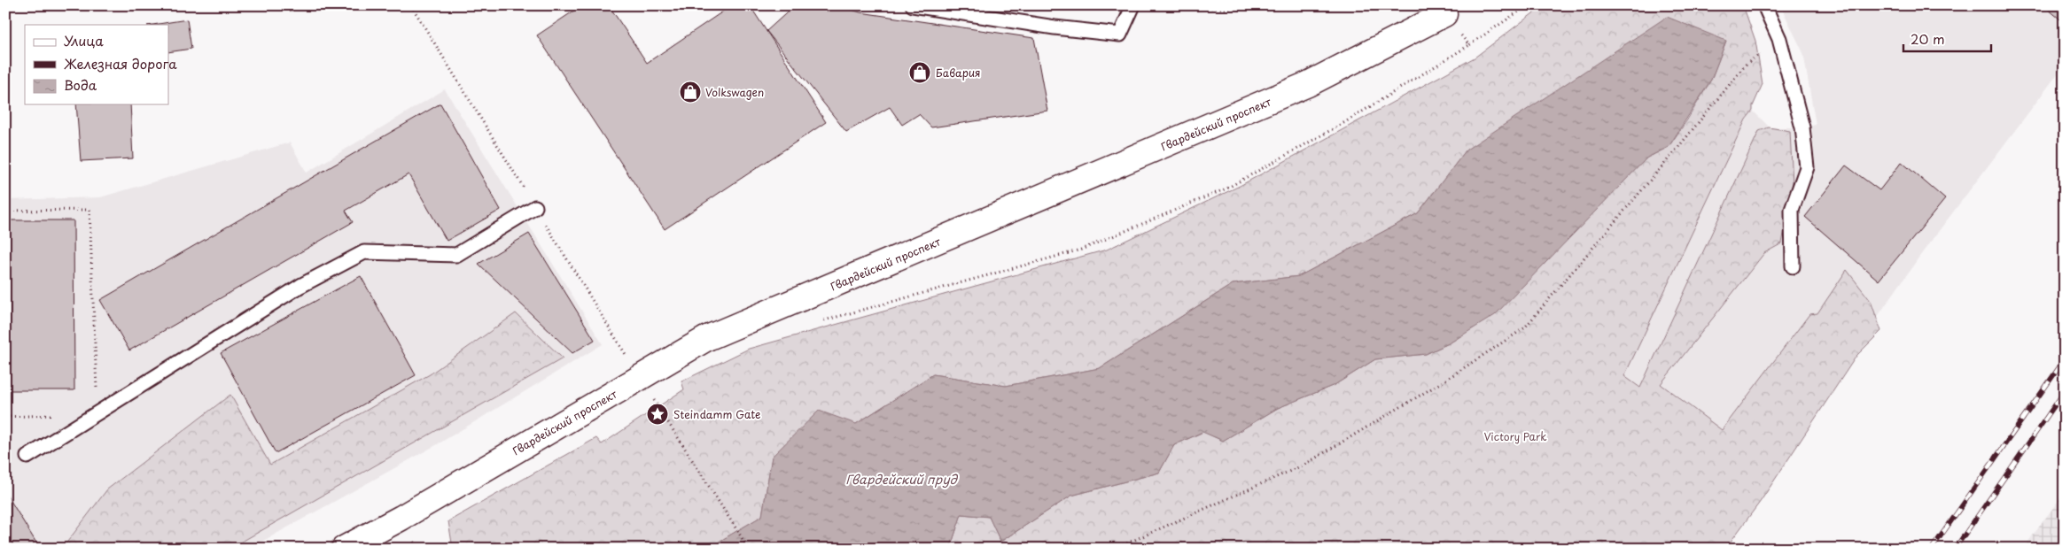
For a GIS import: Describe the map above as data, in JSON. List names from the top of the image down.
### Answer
{
  "streets": {
    "street": ["Гвардейский проспект"]
  },
  "water": ["Гвардейский пруд"],
  "parks": ["Victory Park"],
  "places": {
    "shop": ["Бавария", "Volkswagen"],
    "place": ["Steindamm Gate"]
  },
  "legend": ["Улица", "Железная дорога", "Вода"],
  "scale_bar": "20 m"
}
